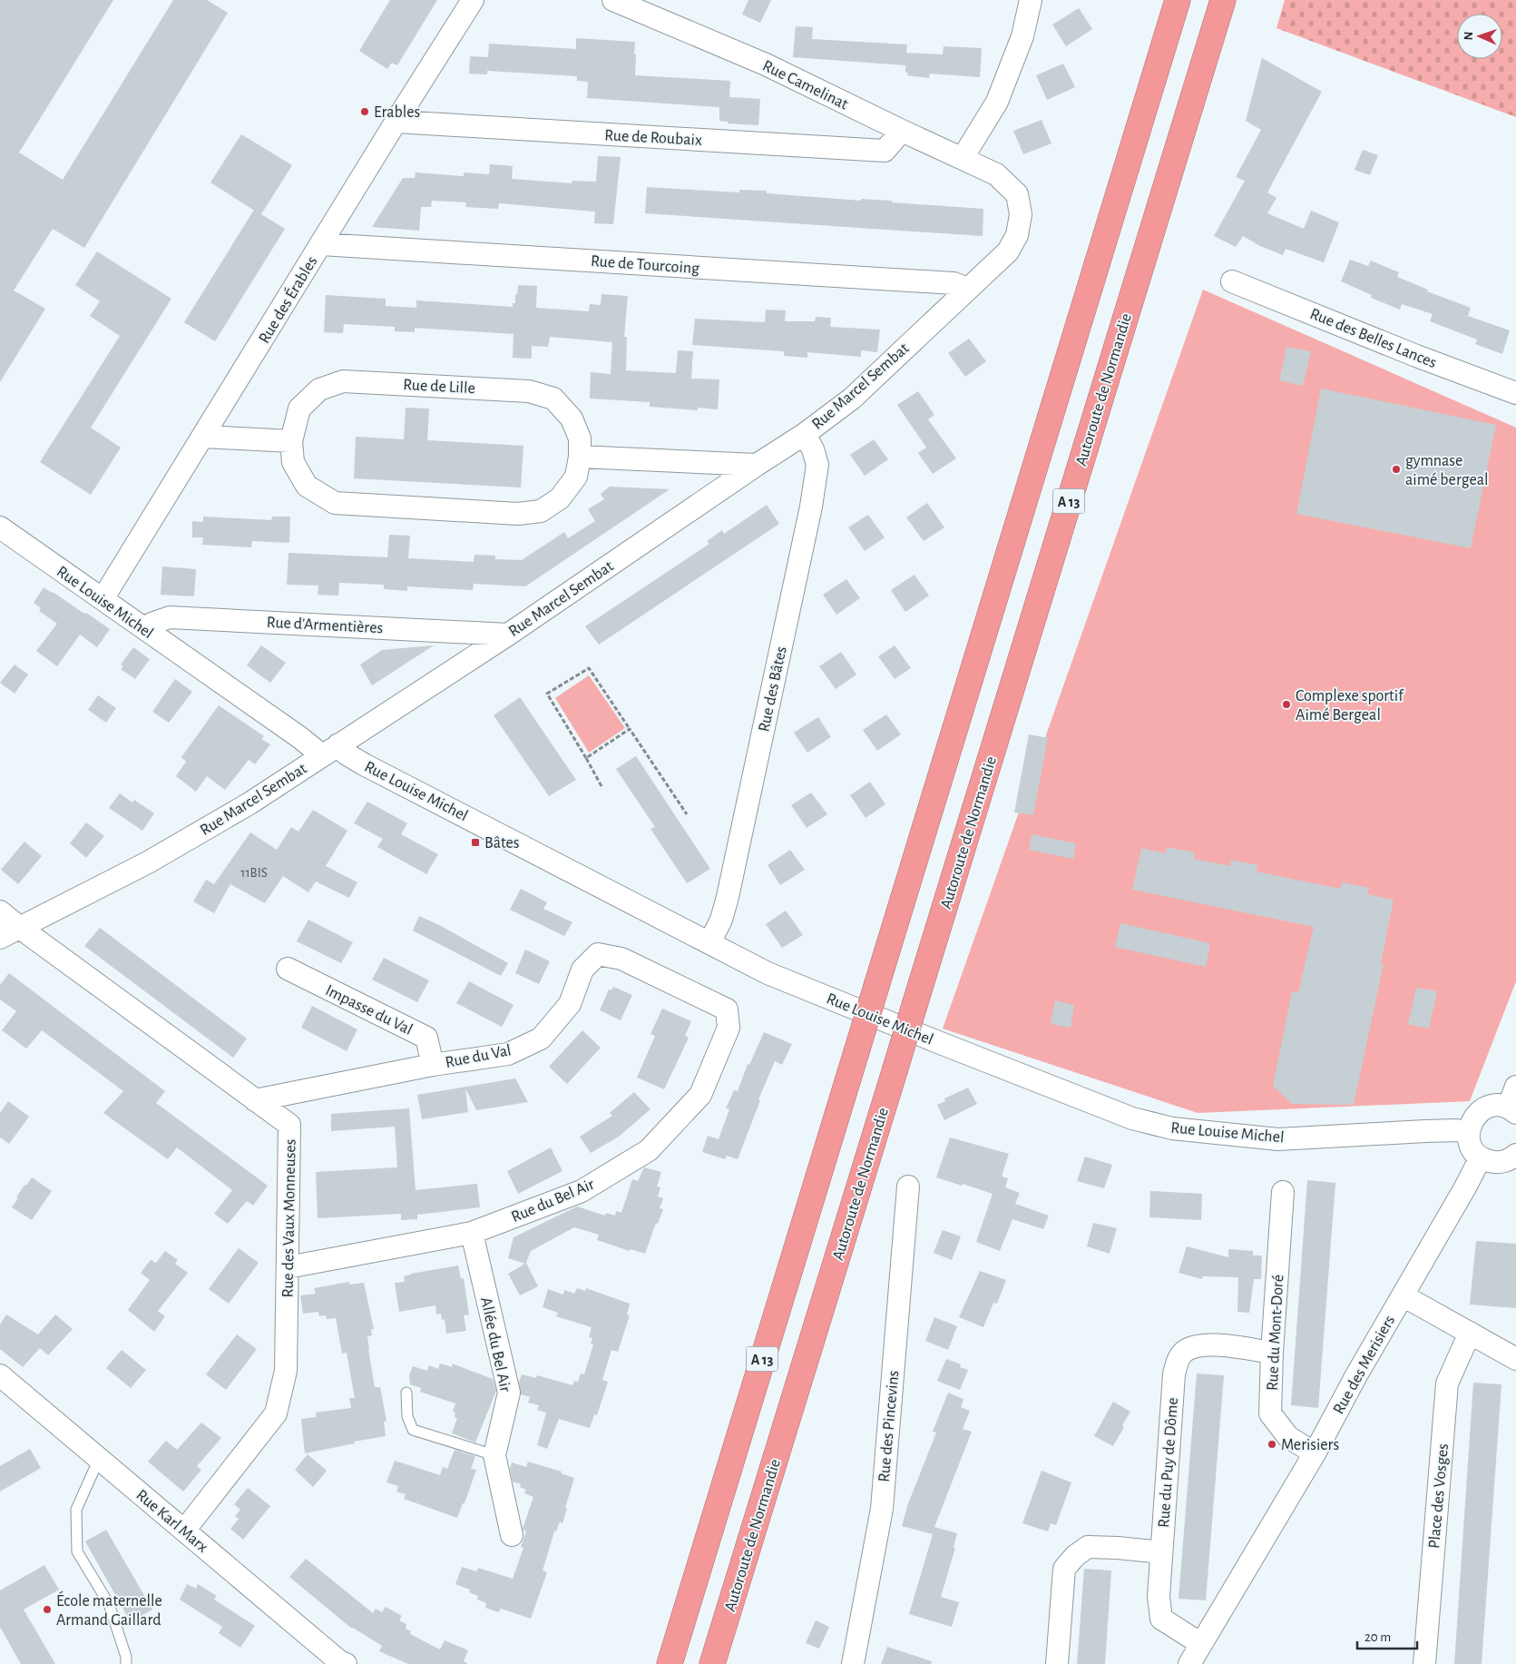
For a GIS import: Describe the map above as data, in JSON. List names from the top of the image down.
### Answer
{
  "streets": {
    "highway": ["Autoroute de Normandie", "A 13"],
    "street": [
      "Rue Camelinat",
      "Rue de Roubaix",
      "Rue de Tourcoing",
      "Rue des Érables",
      "Rue des Belles Lances",
      "Rue de Lille",
      "Rue Marcel Sembat",
      "Rue Louise Michel",
      "Rue d'Armentières",
      "Rue des Bâtes",
      "Impasse du Val",
      "Rue du Val",
      "Rue du Bel Air",
      "Rue des Vaux Monneuses",
      "Rue du Mont-Doré",
      "Allée du Bel Air",
      "Rue des Merisiers",
      "Rue des Pincevins",
      "Rue du Puy de Dôme",
      "Place des Vosges",
      "Rue Karl Marx"
    ]
  },
  "crossings": [
    ["Rue Camelinat", "Rue de Roubaix"],
    ["Rue Camelinat", "Rue Marcel Sembat"],
    ["Rue de Roubaix", "Rue des Érables"],
    ["Rue de Tourcoing", "Rue des Érables"],
    ["Rue de Tourcoing", "Rue Marcel Sembat"],
    ["Rue des Érables", "Rue Louise Michel"],
    ["Rue Marcel Sembat", "Rue Louise Michel"],
    ["Rue Marcel Sembat", "Rue d'Armentières"],
    ["Rue Marcel Sembat", "Rue des Bâtes"],
    ["Rue Marcel Sembat", "Rue des Vaux Monneuses"],
    ["Rue Louise Michel", "Rue d'Armentières"],
    ["Rue Louise Michel", "Rue des Bâtes"],
    ["Impasse du Val", "Rue du Val"],
    ["Rue du Val", "Rue du Bel Air"],
    ["Rue du Val", "Rue des Vaux Monneuses"],
    ["Rue du Bel Air", "Rue des Vaux Monneuses"],
    ["Rue du Bel Air", "Allée du Bel Air"],
    ["Rue des Vaux Monneuses", "Rue Karl Marx"],
    ["Rue du Mont-Doré", "Rue des Merisiers"],
    ["Rue du Mont-Doré", "Rue du Puy de Dôme"],
    ["Rue des Merisiers", "Rue du Puy de Dôme"]
  ],
  "places": {
    "other": [
      "Erables",
      "gymnase aimé bergeal",
      "Complexe sportif Aimé Bergeal",
      "Merisiers",
      "École maternelle Armand Gaillard"
    ],
    "transit": ["Bâtes"]
  },
  "house_numbers": ["11BIS"],
  "scale_bar": "20 m",
  "north": "left"
}
